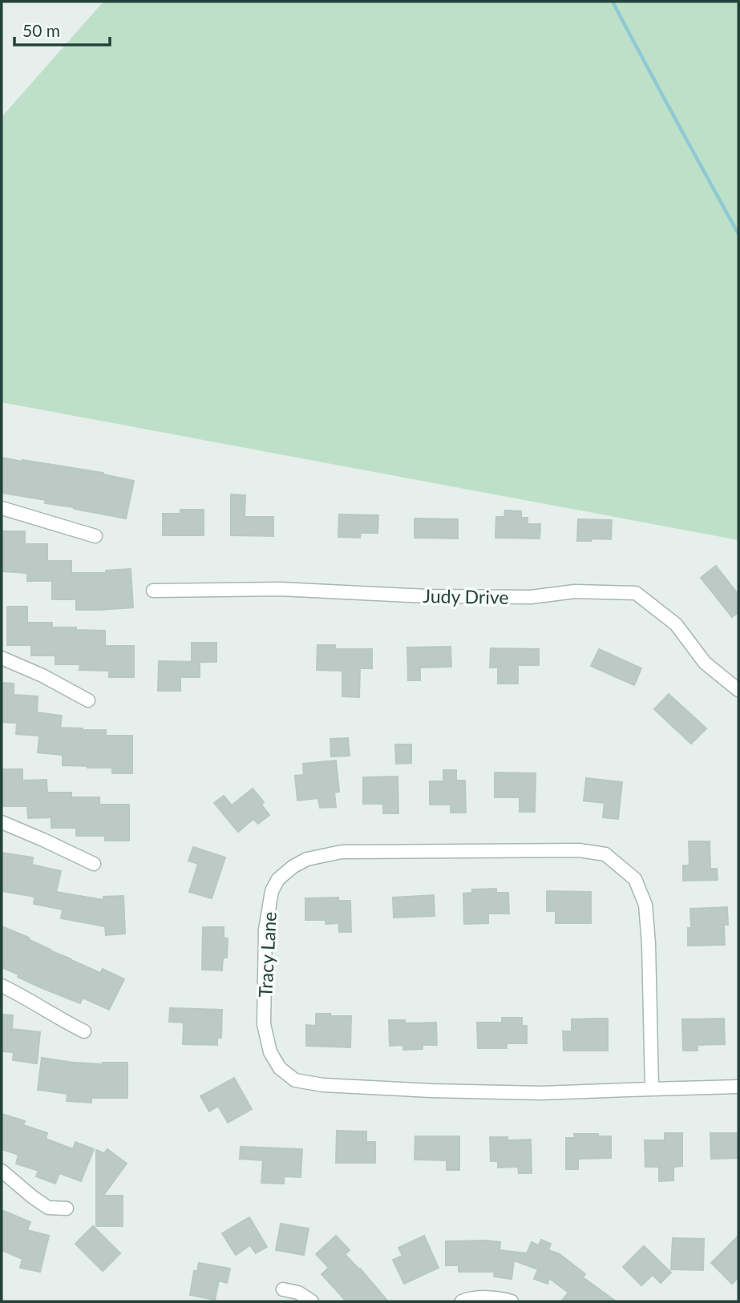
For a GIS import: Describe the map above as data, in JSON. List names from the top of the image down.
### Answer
{
  "streets": {
    "street": ["Judy Drive", "Tracy Lane"]
  },
  "scale_bar": "50 m"
}
